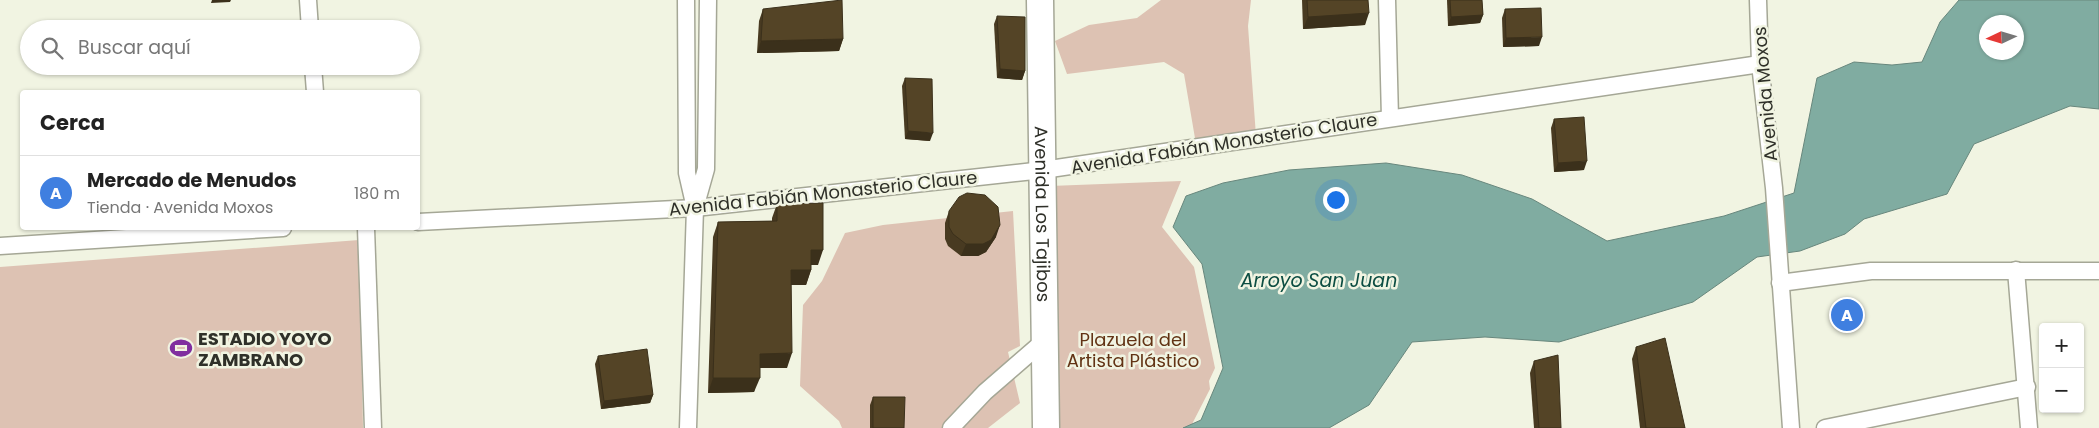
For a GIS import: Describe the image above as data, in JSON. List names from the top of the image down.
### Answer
{
  "streets": {
    "main road": ["Avenida Los Tajibos"],
    "street": ["Avenida Moxos", "Avenida Fabián Monasterio Claure"]
  },
  "crossings": [
    ["Avenida Moxos", "Avenida Fabián Monasterio Claure"],
    ["Avenida Fabián Monasterio Claure", "Avenida Los Tajibos"]
  ],
  "water": ["Arroyo San Juan"],
  "parks": ["Plazuela del Artista Plástico"],
  "places": {
    "sports": ["ESTADIO YOYO ZAMBRANO"]
  },
  "north": "left",
  "page": {
    "search": "Buscar aquí",
    "heading": "Cerca",
    "list": [
      {
        "mark": "A",
        "name": "Mercado de Menudos",
        "note": "Tienda · Avenida Moxos",
        "value": "180 m"
      }
    ],
    "pins": "A",
    "map_buttons": ["+", "−"]
  }
}
